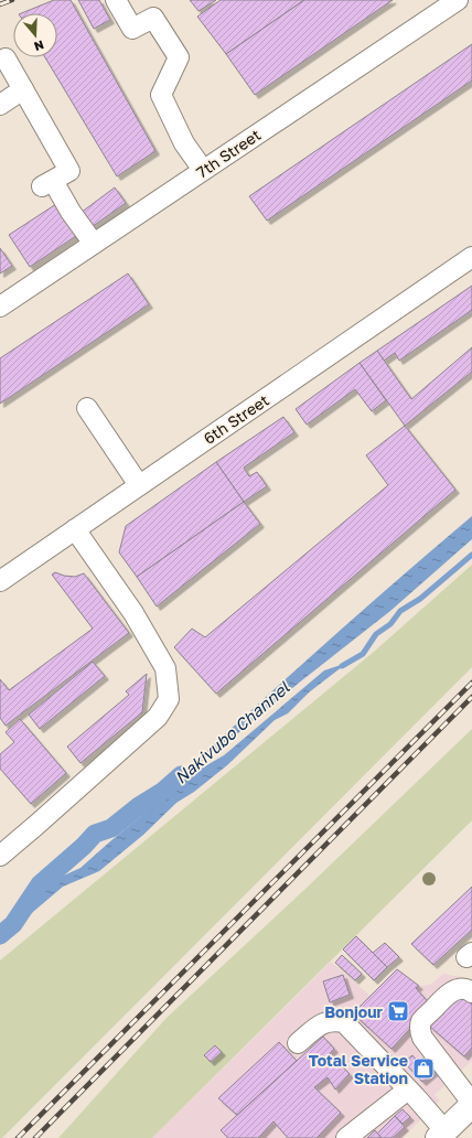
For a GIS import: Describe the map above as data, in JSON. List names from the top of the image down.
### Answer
{
  "streets": {
    "street": ["7th Street", "6th Street"]
  },
  "water": ["Nakivubo Channel"],
  "places": {
    "supermarket": ["Bonjour"],
    "shop": ["Total Service Station"]
  },
  "north": "bottom"
}
